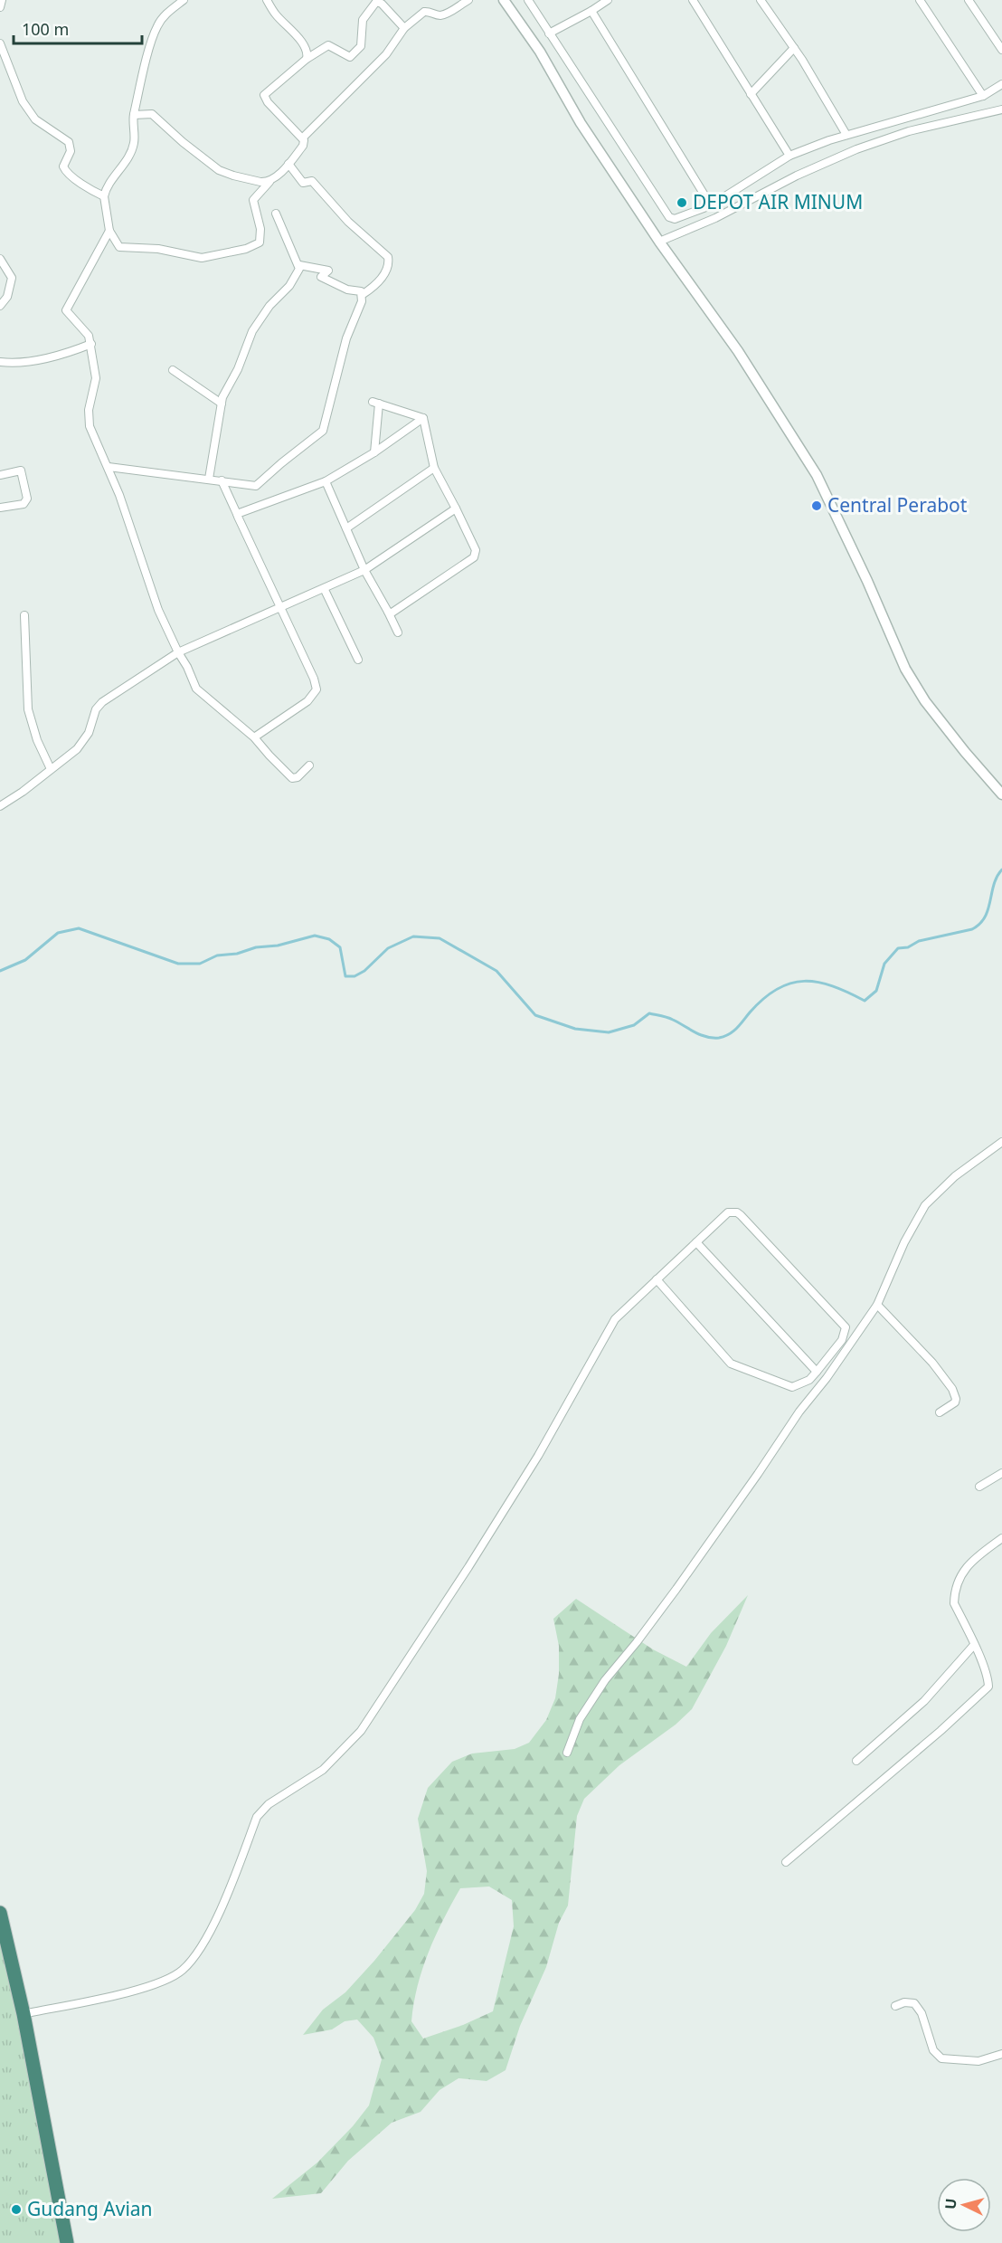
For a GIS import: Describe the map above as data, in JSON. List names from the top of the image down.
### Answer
{
  "places": ["DEPOT AIR MINUM", "Central Perabot", "Gudang Avian"],
  "scale_bar": "100 m",
  "north": "left"
}
